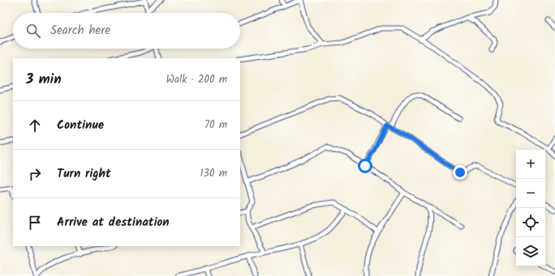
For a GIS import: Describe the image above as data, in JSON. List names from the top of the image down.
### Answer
{
  "page": {
    "search": "Search here",
    "heading": ["3 min", "Walk · 200 m"],
    "list": [
      ["Continue", "70 m"],
      ["Turn right", "130 m"],
      "Arrive at destination"
    ],
    "map_buttons": ["+", "−"]
  }
}
